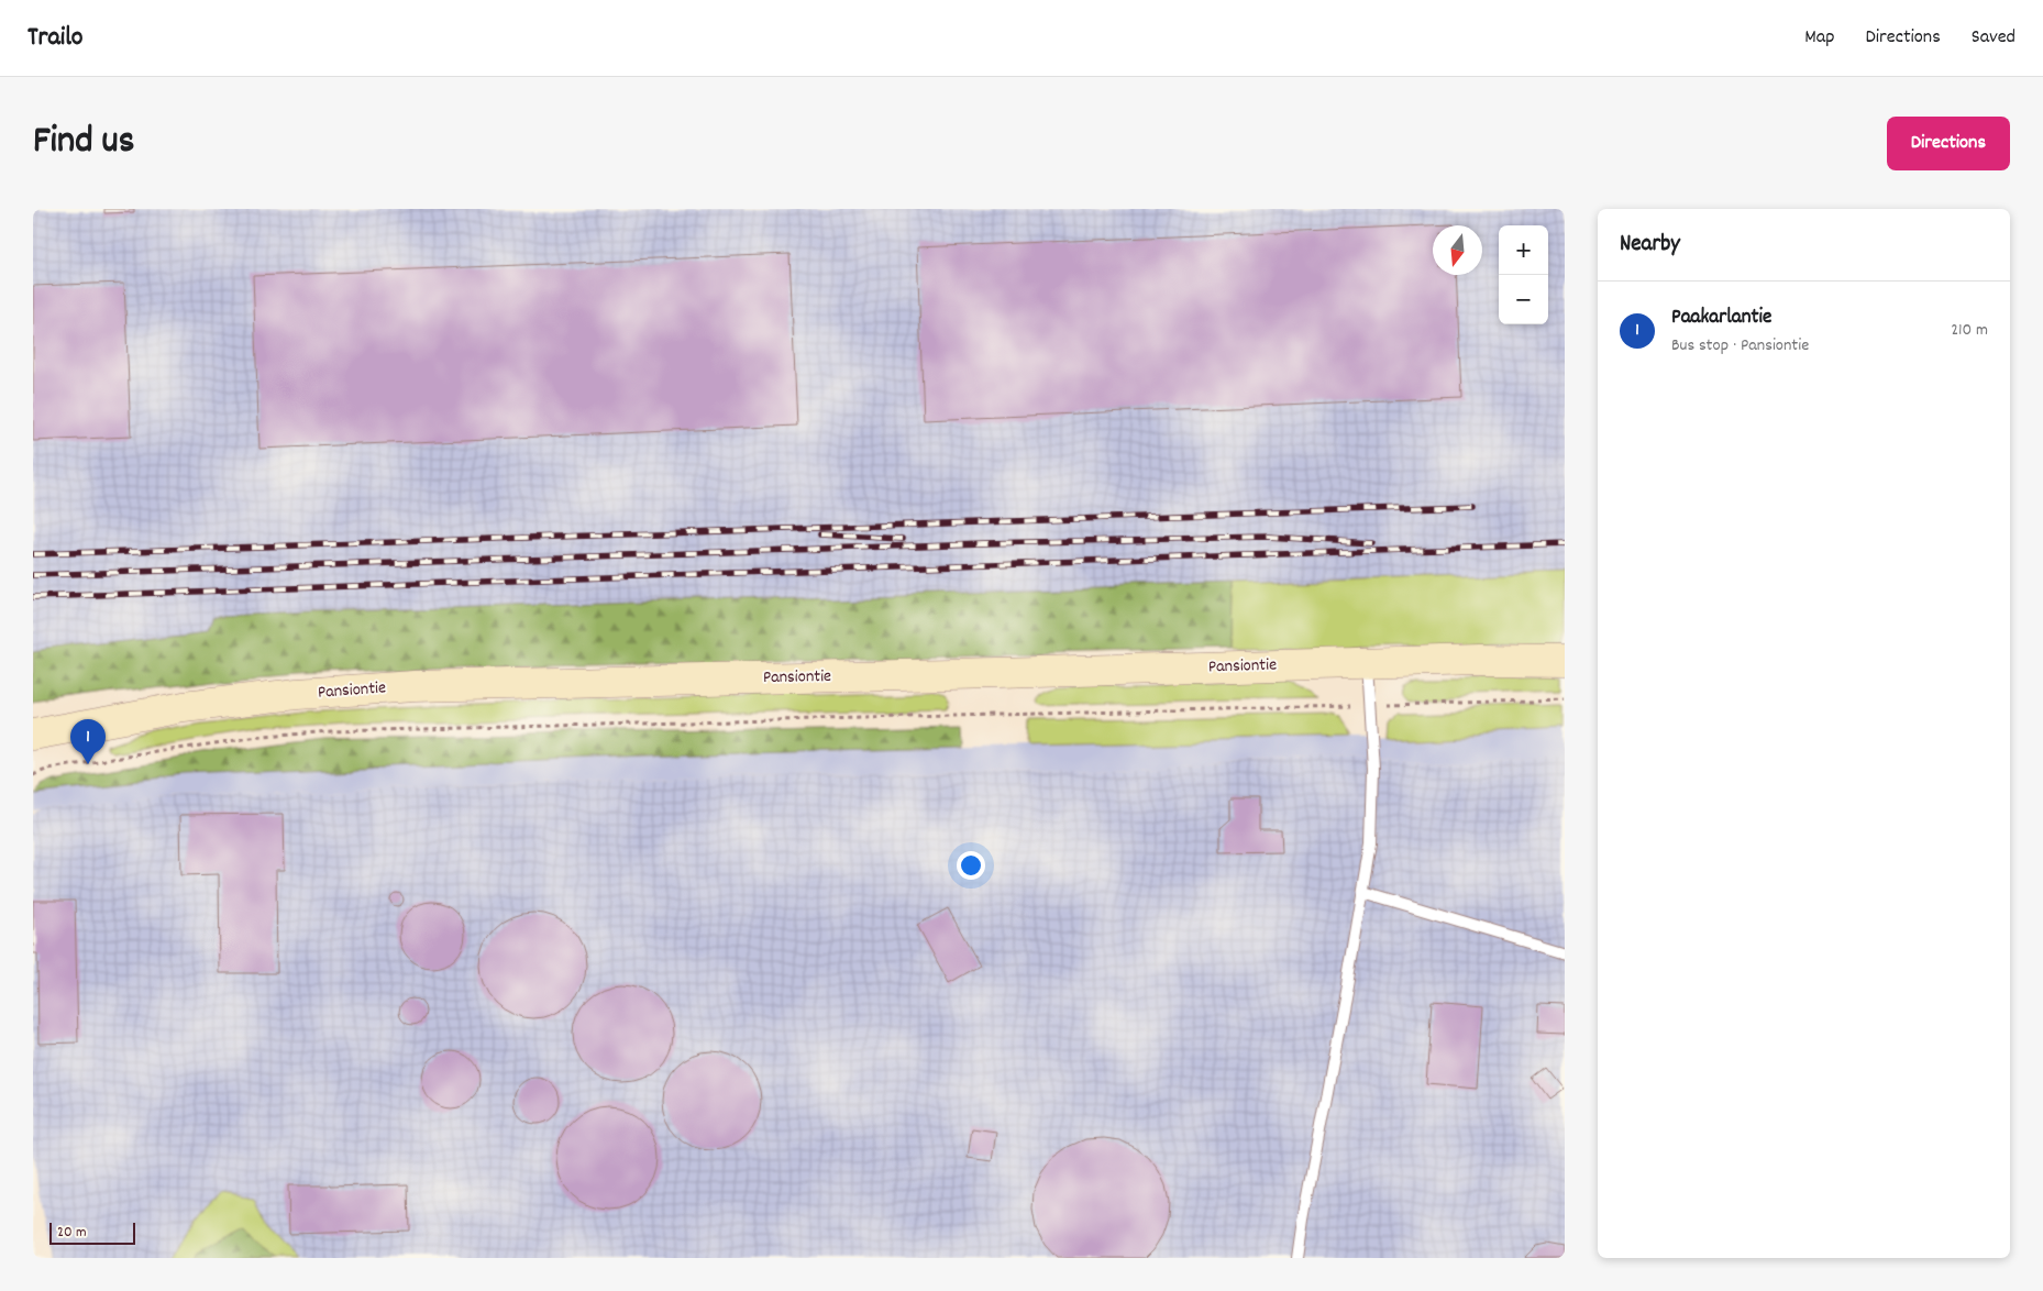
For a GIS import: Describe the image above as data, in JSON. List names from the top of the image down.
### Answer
{
  "streets": {
    "street": ["Pansiontie"]
  },
  "scale_bar": "20 m",
  "north": "bottom",
  "page": {
    "header": "Trailo",
    "nav": ["Map", "Directions", "Saved"],
    "title": "Find us",
    "buttons": "Directions",
    "heading": "Nearby",
    "map_buttons": ["+", "−"],
    "list": [
      {
        "mark": "1",
        "name": "Paakarlantie",
        "note": "Bus stop · Pansiontie",
        "value": "210 m"
      }
    ],
    "pins": "1",
    "scale": "20 m"
  }
}
